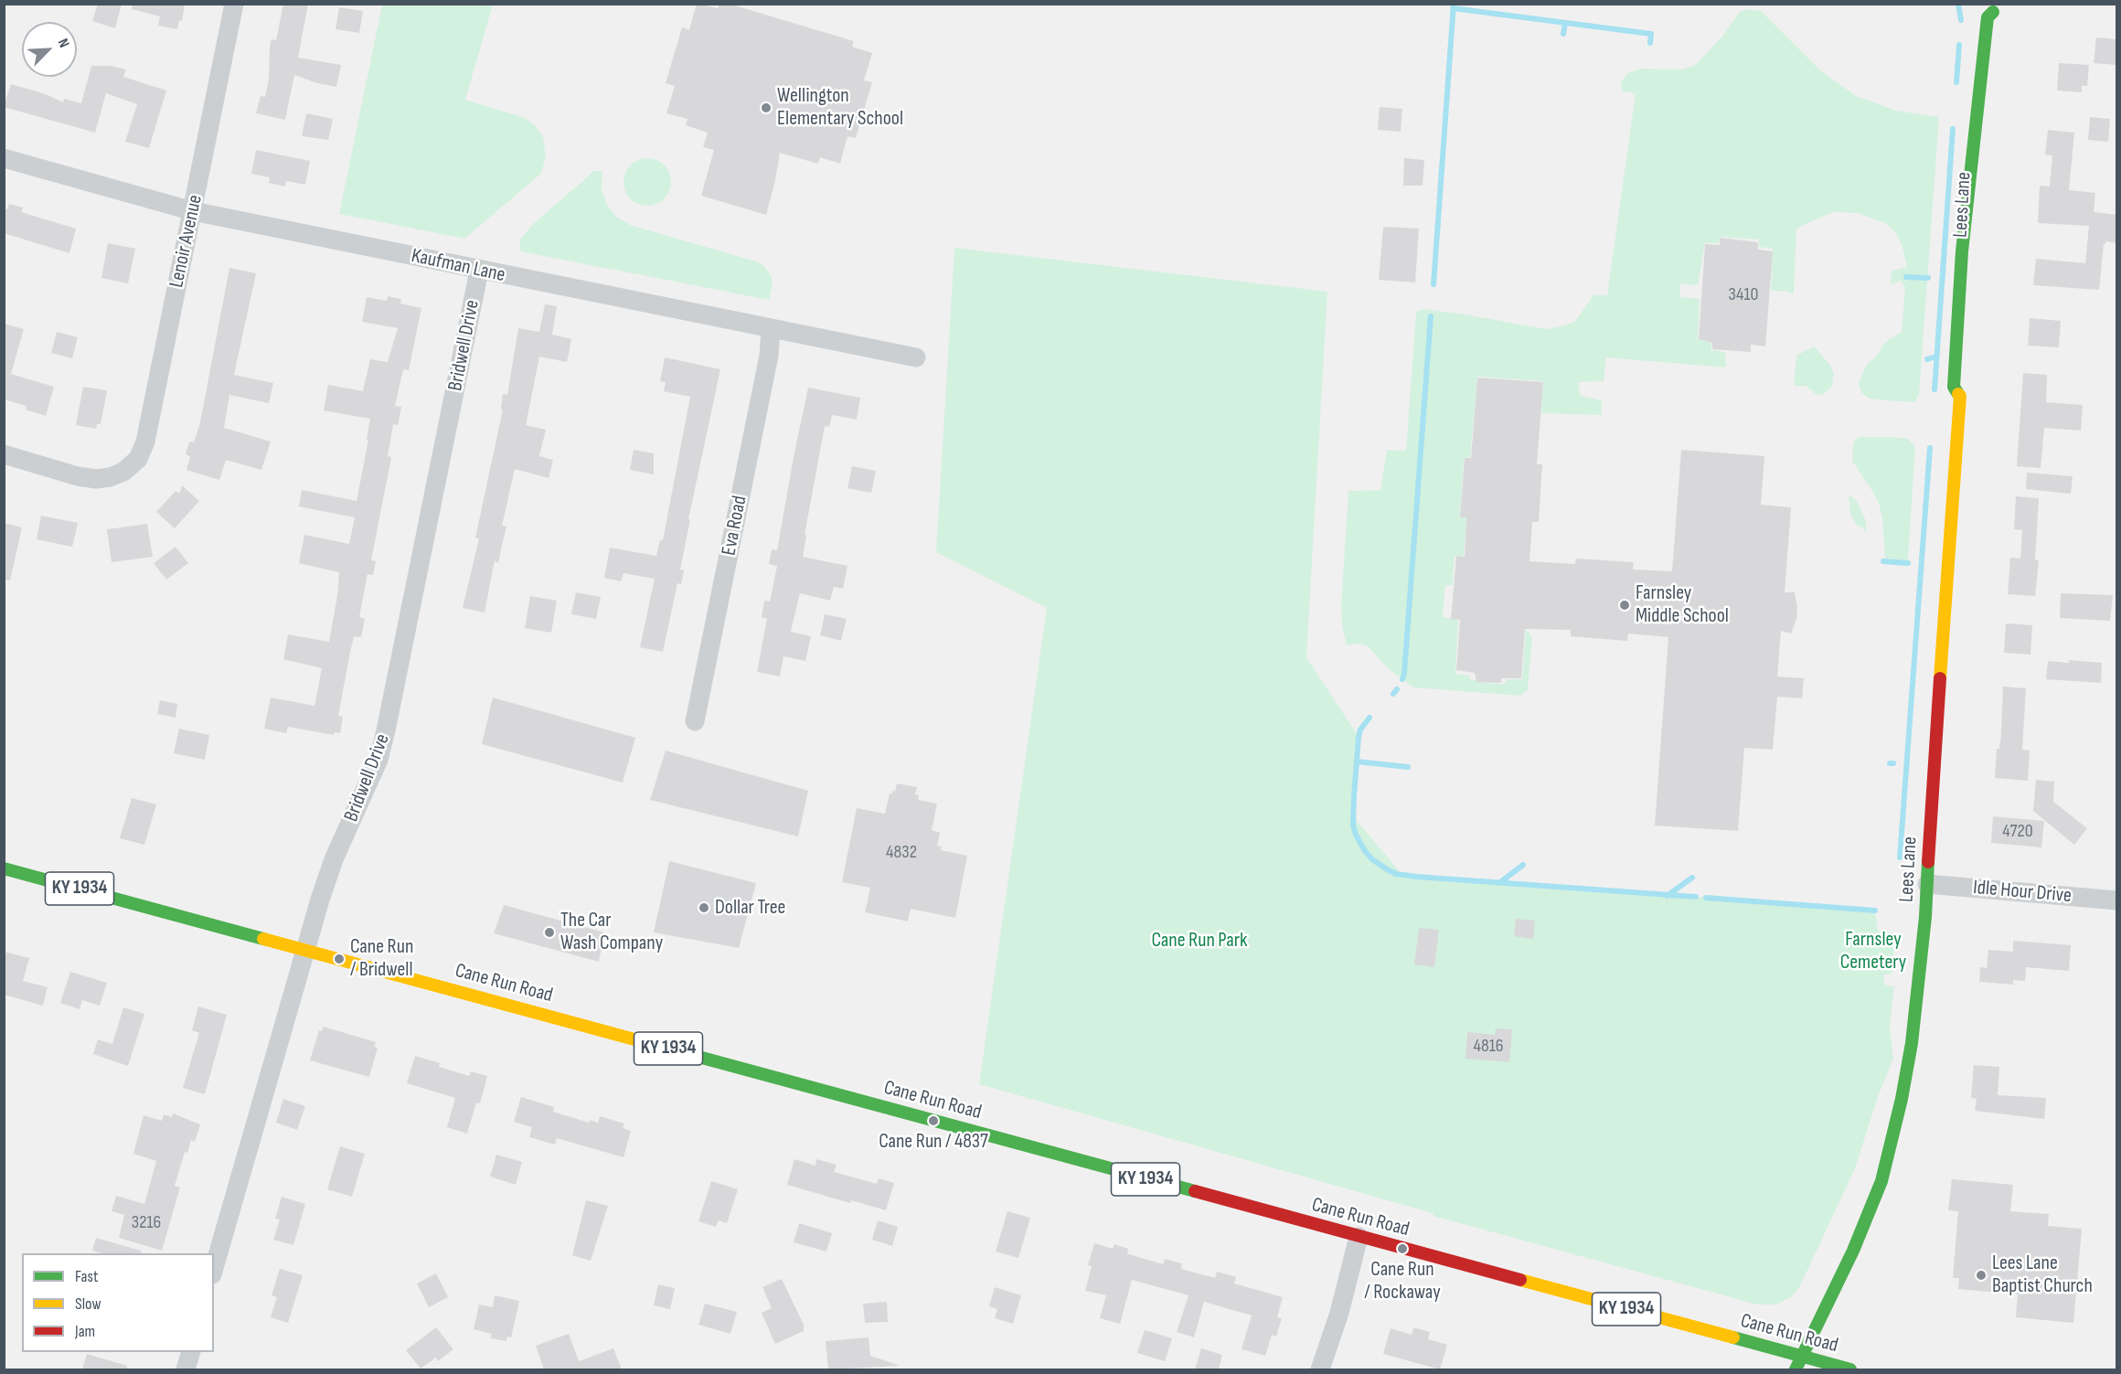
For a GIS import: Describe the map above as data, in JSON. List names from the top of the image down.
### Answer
{
  "streets": {
    "main road": ["Lees Lane", "KY 1934", "Cane Run Road"],
    "street": [
      "Lenoir Avenue",
      "Kaufman Lane",
      "Bridwell Drive",
      "Eva Road",
      "Idle Hour Drive"
    ]
  },
  "crossings": [
    ["Lees Lane", "Idle Hour Drive"],
    ["Lees Lane", "Cane Run Road"],
    ["Lenoir Avenue", "Kaufman Lane"],
    ["Kaufman Lane", "Bridwell Drive"],
    ["Kaufman Lane", "Eva Road"],
    ["Bridwell Drive", "Cane Run Road"]
  ],
  "parks": ["Farnsley Cemetery", "Cane Run Park"],
  "places": [
    "Wellington Elementary School",
    "Farnsley Middle School",
    "Dollar Tree",
    "The Car Wash Company",
    "Cane Run / Bridwell",
    "Cane Run / 4837",
    "Cane Run / Rockaway",
    "Lees Lane Baptist Church"
  ],
  "house_numbers": [
    "3410",
    "4720",
    "4832",
    "4816",
    "3216"
  ],
  "legend": ["Fast", "Slow", "Jam"],
  "north": "top right"
}
